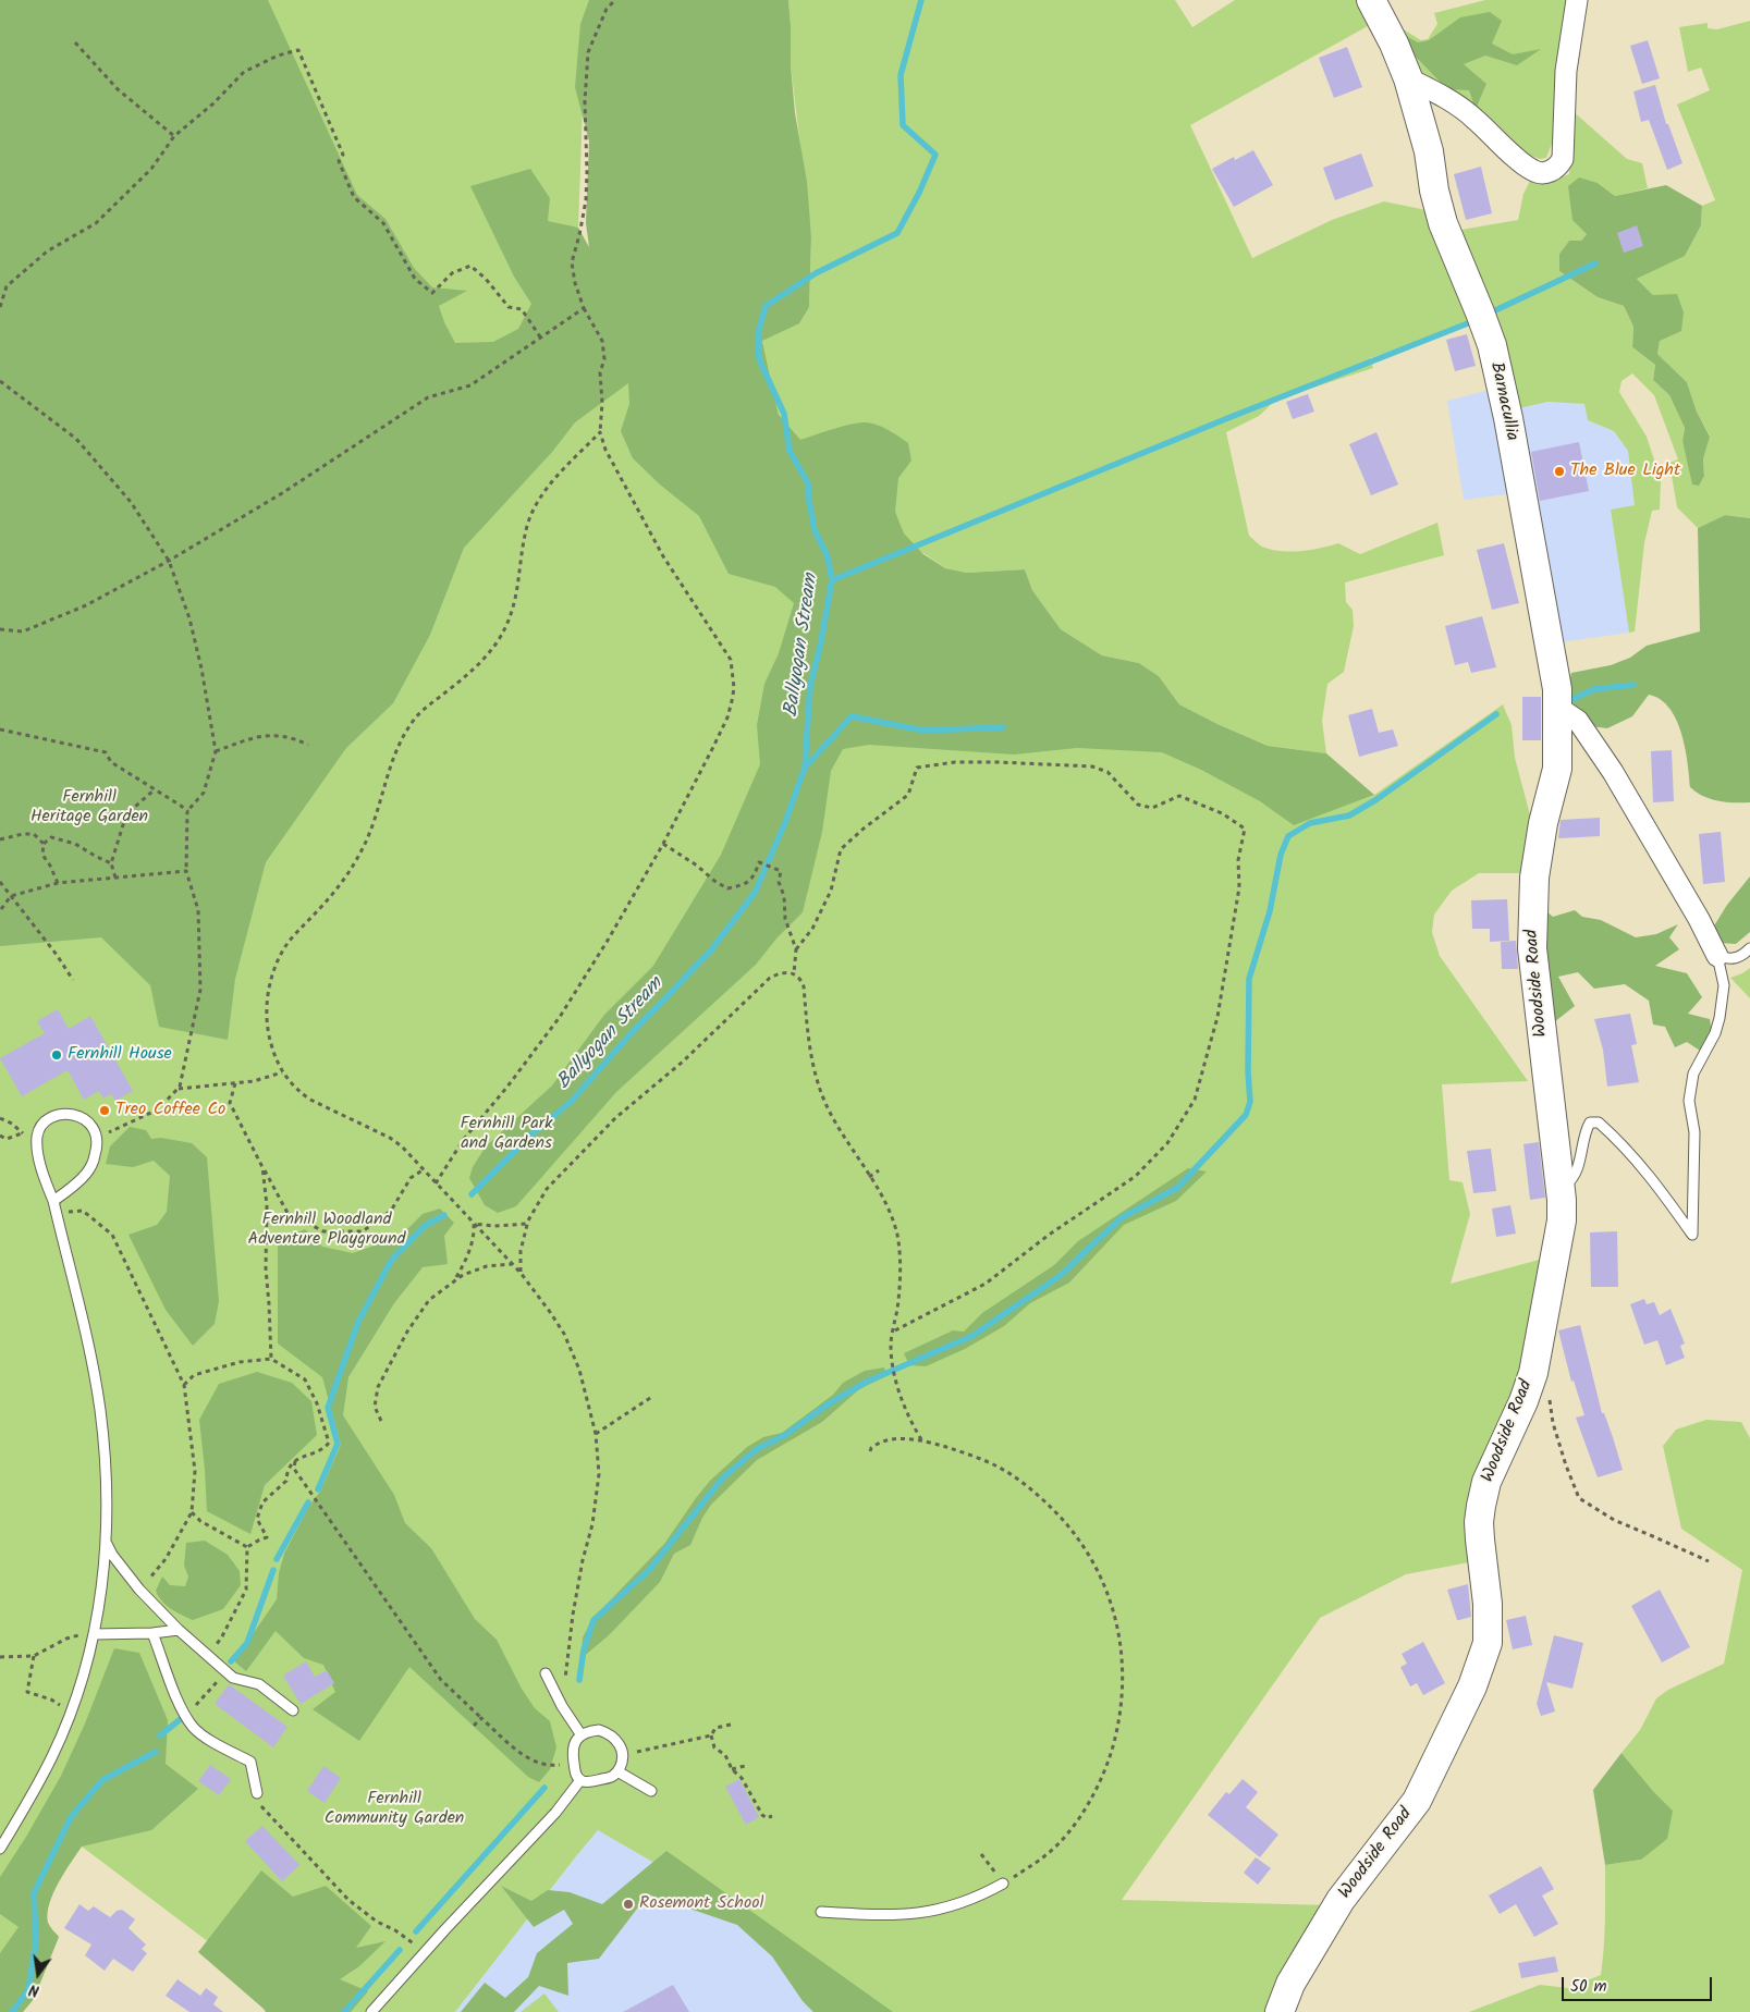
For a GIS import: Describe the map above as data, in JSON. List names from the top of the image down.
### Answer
{
  "streets": {
    "street": ["Barnacullia", "Woodside Road"]
  },
  "crossings": [
    ["Barnacullia", "Woodside Road"]
  ],
  "water": ["Ballyogan Stream"],
  "parks": [
    "Fernhill Heritage Garden",
    "Fernhill Park and Gardens",
    "Fernhill Woodland Adventure Playground",
    "Fernhill Community Garden"
  ],
  "places": [
    "The Blue Light",
    "Fernhill House",
    "Treo Coffee Co",
    "Rosemont School"
  ],
  "scale_bar": "50 m",
  "north": "bottom"
}
